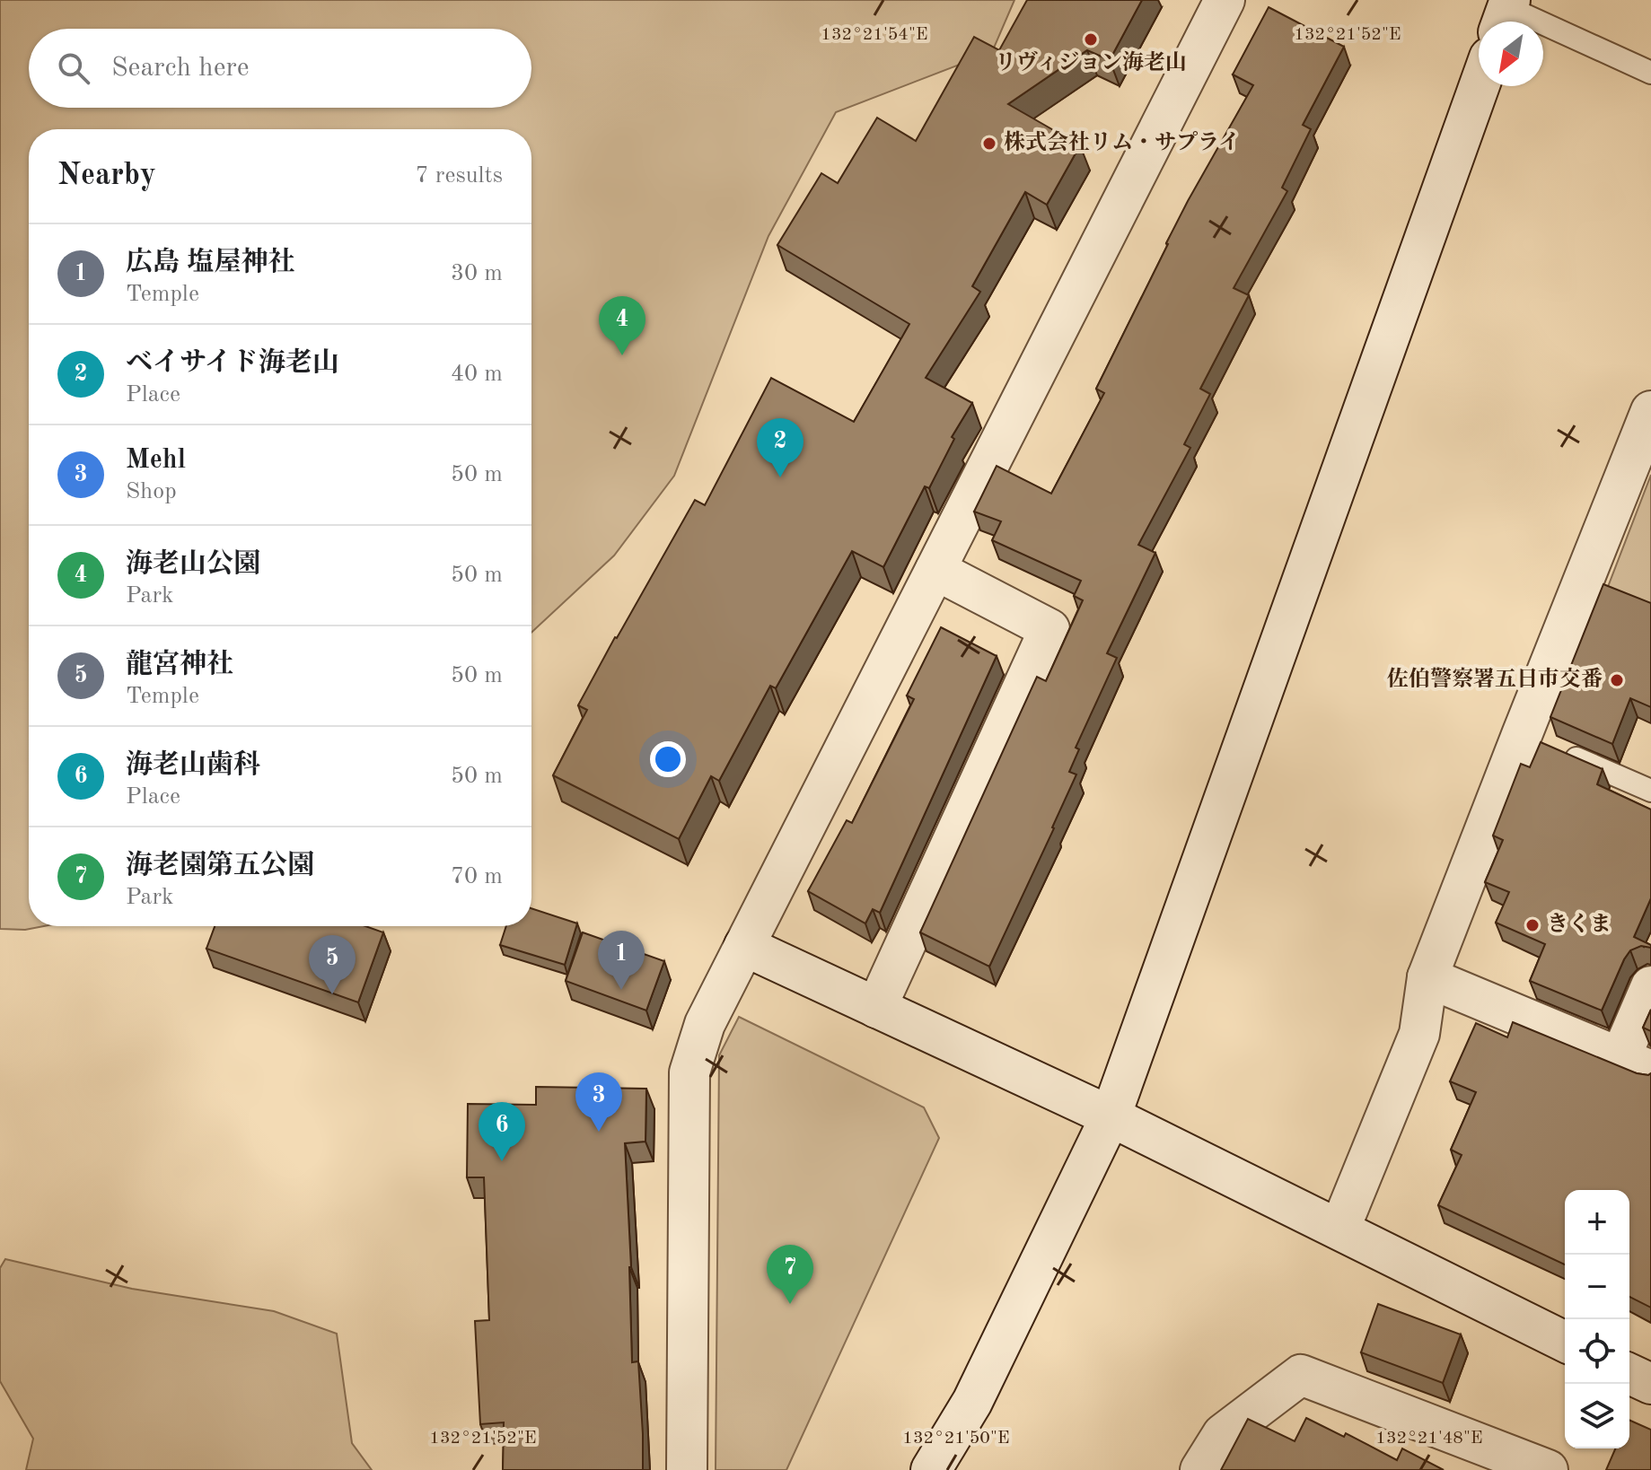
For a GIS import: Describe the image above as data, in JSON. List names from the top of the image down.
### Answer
{
  "places": [
    "リヴィジョン海老山",
    "株式会社リム・サプライ",
    "佐伯警察署五日市交番",
    "きくま"
  ],
  "north": "bottom left",
  "page": {
    "search": "Search here",
    "heading": ["Nearby", "7 results"],
    "list": [
      {
        "mark": "1",
        "name": "広島 塩屋神社",
        "note": "Temple",
        "value": "30 m"
      },
      {
        "mark": "2",
        "name": "ベイサイド海老山",
        "note": "Place",
        "value": "40 m"
      },
      {
        "mark": "3",
        "name": "Mehl",
        "note": "Shop",
        "value": "50 m"
      },
      {
        "mark": "4",
        "name": "海老山公園",
        "note": "Park",
        "value": "50 m"
      },
      {
        "mark": "5",
        "name": "龍宮神社",
        "note": "Temple",
        "value": "50 m"
      },
      {
        "mark": "6",
        "name": "海老山歯科",
        "note": "Place",
        "value": "50 m"
      },
      {
        "mark": "7",
        "name": "海老園第五公園",
        "note": "Park",
        "value": "70 m"
      }
    ],
    "pins": [
      "4",
      "2",
      "1",
      "5",
      "3",
      "6",
      "7"
    ],
    "map_buttons": ["+", "−"]
  },
  "coordinates": [
    "132°21'54\"E",
    "132°21'52\"E",
    "132°21'50\"E",
    "132°21'48\"E"
  ]
}
